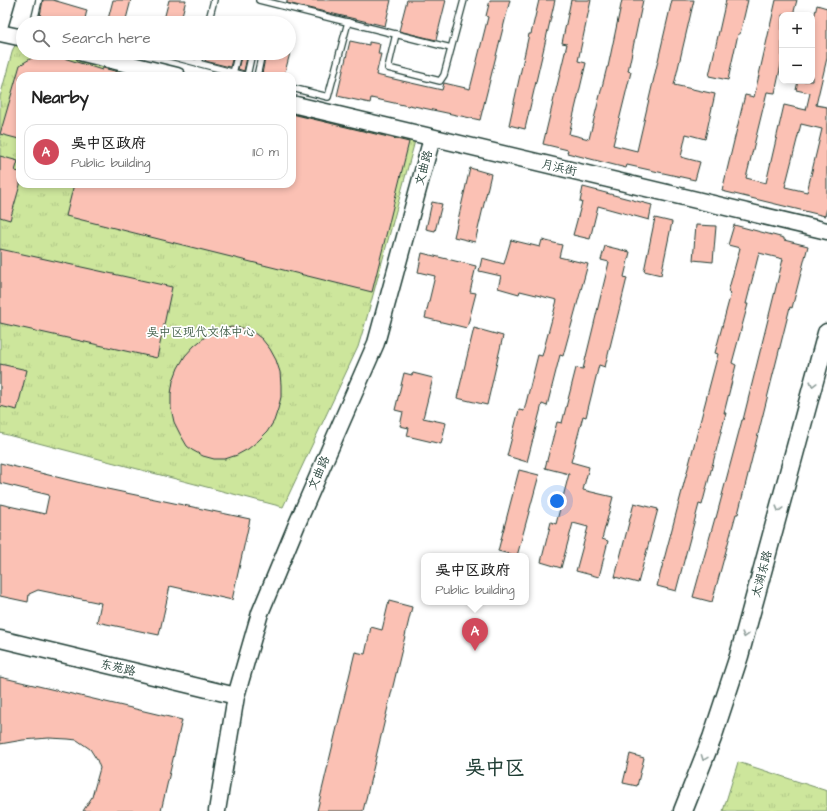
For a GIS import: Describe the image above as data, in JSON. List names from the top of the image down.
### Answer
{
  "streets": {
    "main road": ["太湖东路"],
    "street": ["文曲路", "月浜街", "东苑路"]
  },
  "crossings": [
    ["文曲路", "月浜街"],
    ["文曲路", "东苑路"]
  ],
  "districts": ["吴中区"],
  "parks": ["吴中区现代文体中心"],
  "page": {
    "map_buttons": ["+", "−"],
    "search": "Search here",
    "heading": "Nearby",
    "list": [
      {
        "mark": "A",
        "name": "吴中区政府",
        "note": "Public building",
        "value": "110 m"
      }
    ],
    "popup": ["吴中区政府", "Public building"],
    "pins": "A"
  }
}
